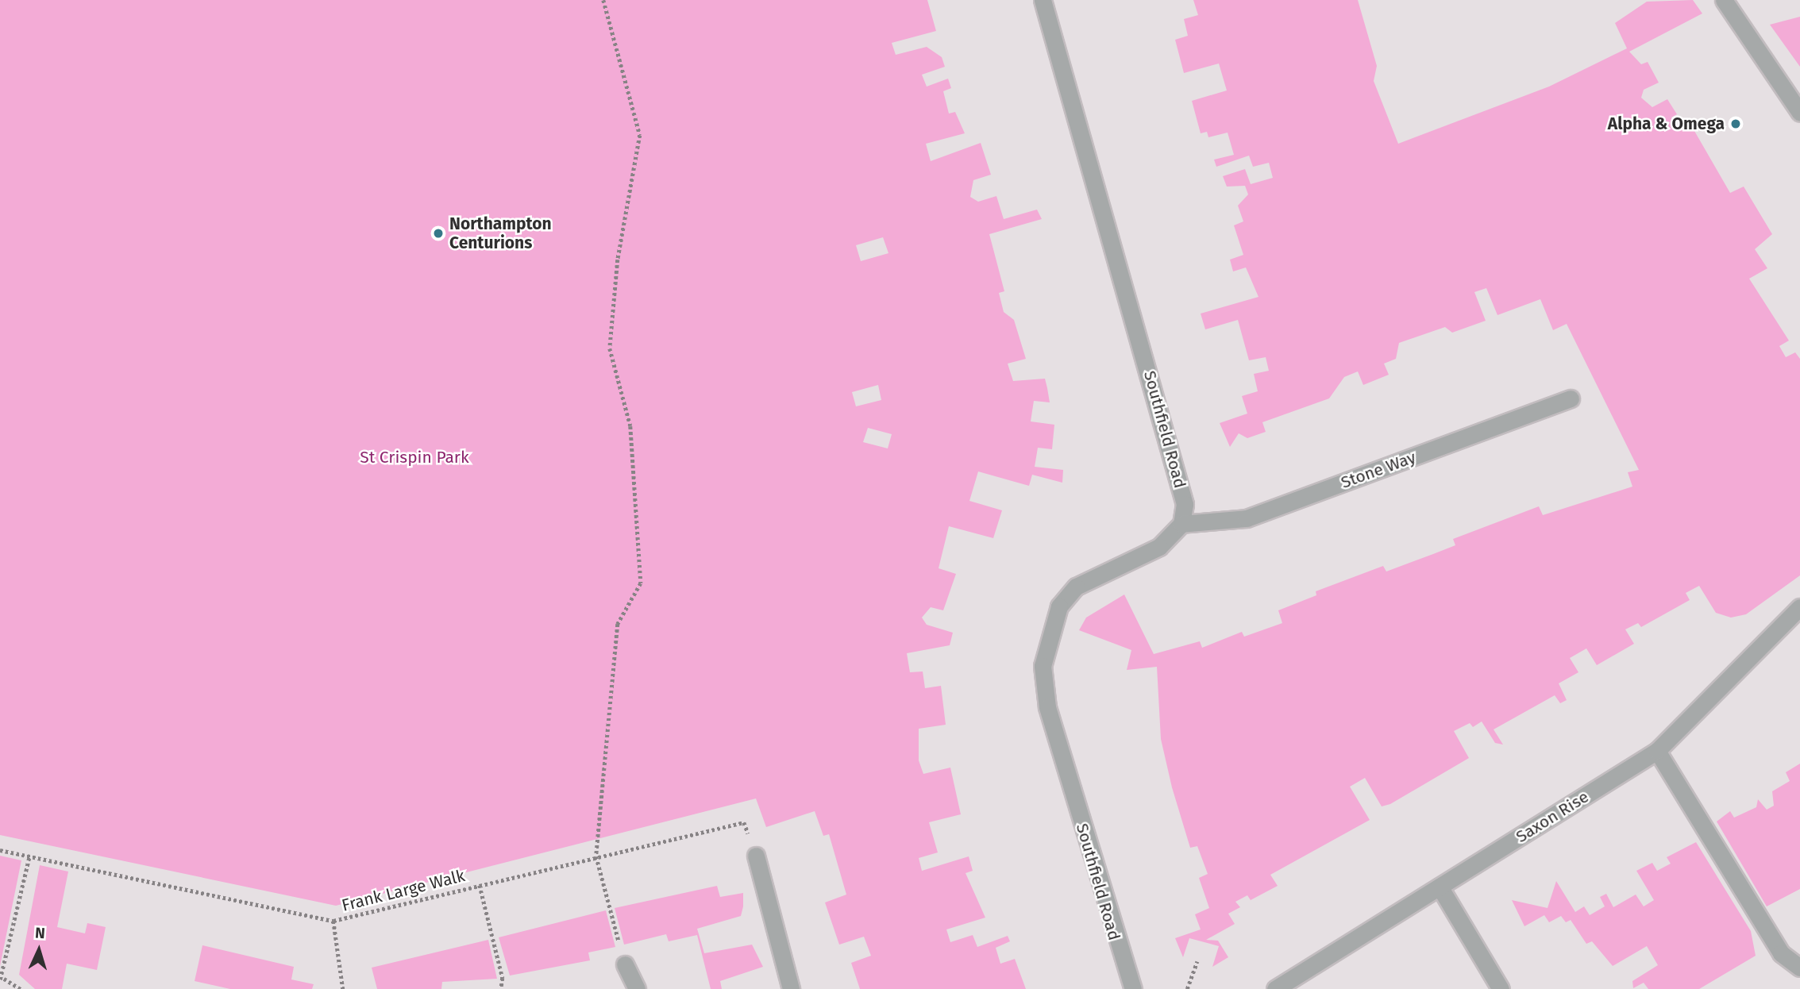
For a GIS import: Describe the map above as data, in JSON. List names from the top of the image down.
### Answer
{
  "streets": {
    "street": ["Southfield Road", "Stone Way", "Saxon Rise"],
    "path": ["Frank Large Walk"]
  },
  "crossings": [
    ["Southfield Road", "Stone Way"]
  ],
  "parks": ["St Crispin Park"],
  "places": ["Alpha & Omega", "Northampton Centurions"],
  "north": "top"
}
